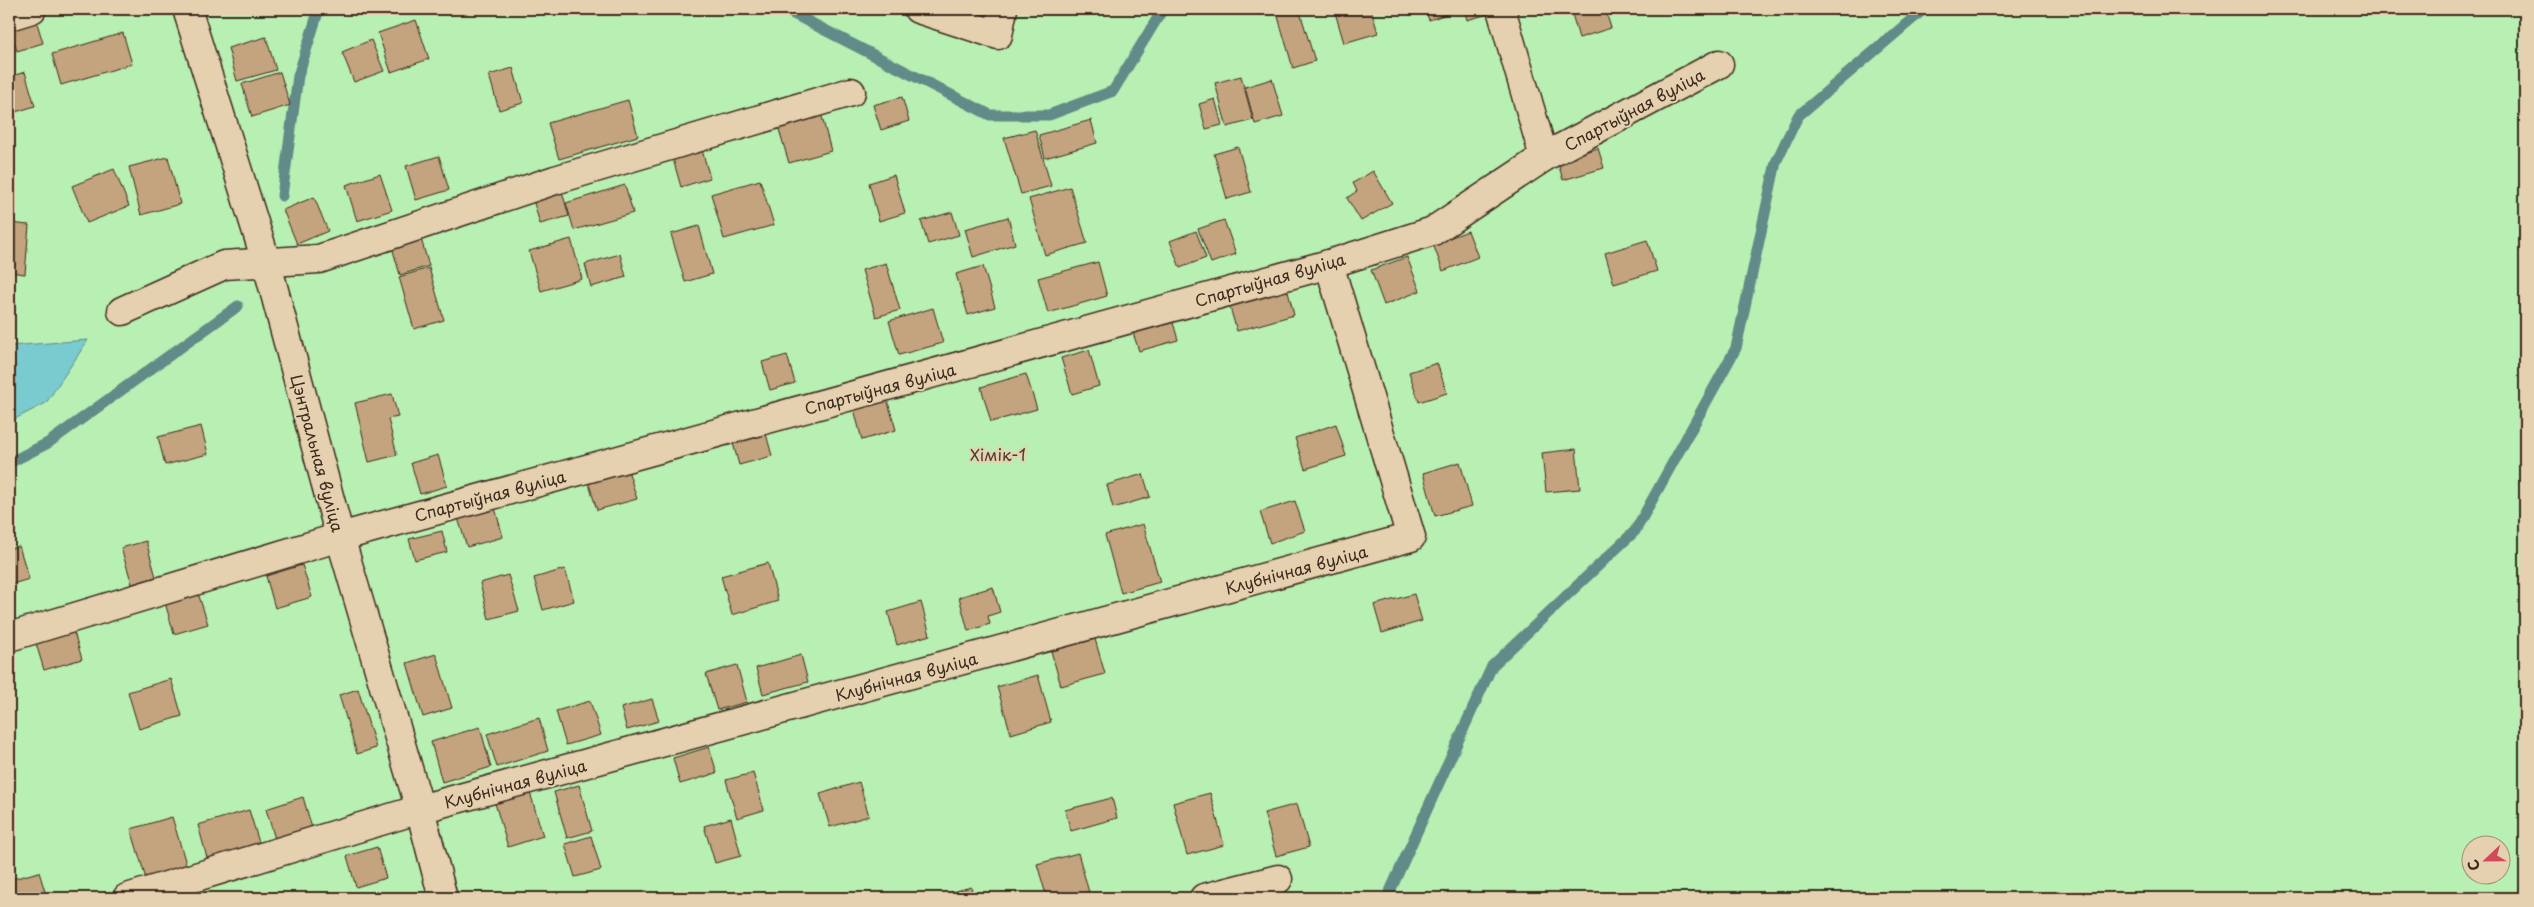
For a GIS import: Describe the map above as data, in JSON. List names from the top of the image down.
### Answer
{
  "streets": {
    "street": ["Спартыўная вуліца", "Цэнтральная вуліца", "Клубнічная вуліца"]
  },
  "crossings": [
    ["Спартыўная вуліца", "Цэнтральная вуліца"],
    ["Спартыўная вуліца", "Клубнічная вуліца"],
    ["Цэнтральная вуліца", "Клубнічная вуліца"]
  ],
  "parks": ["Хімік-1"],
  "north": "left"
}
